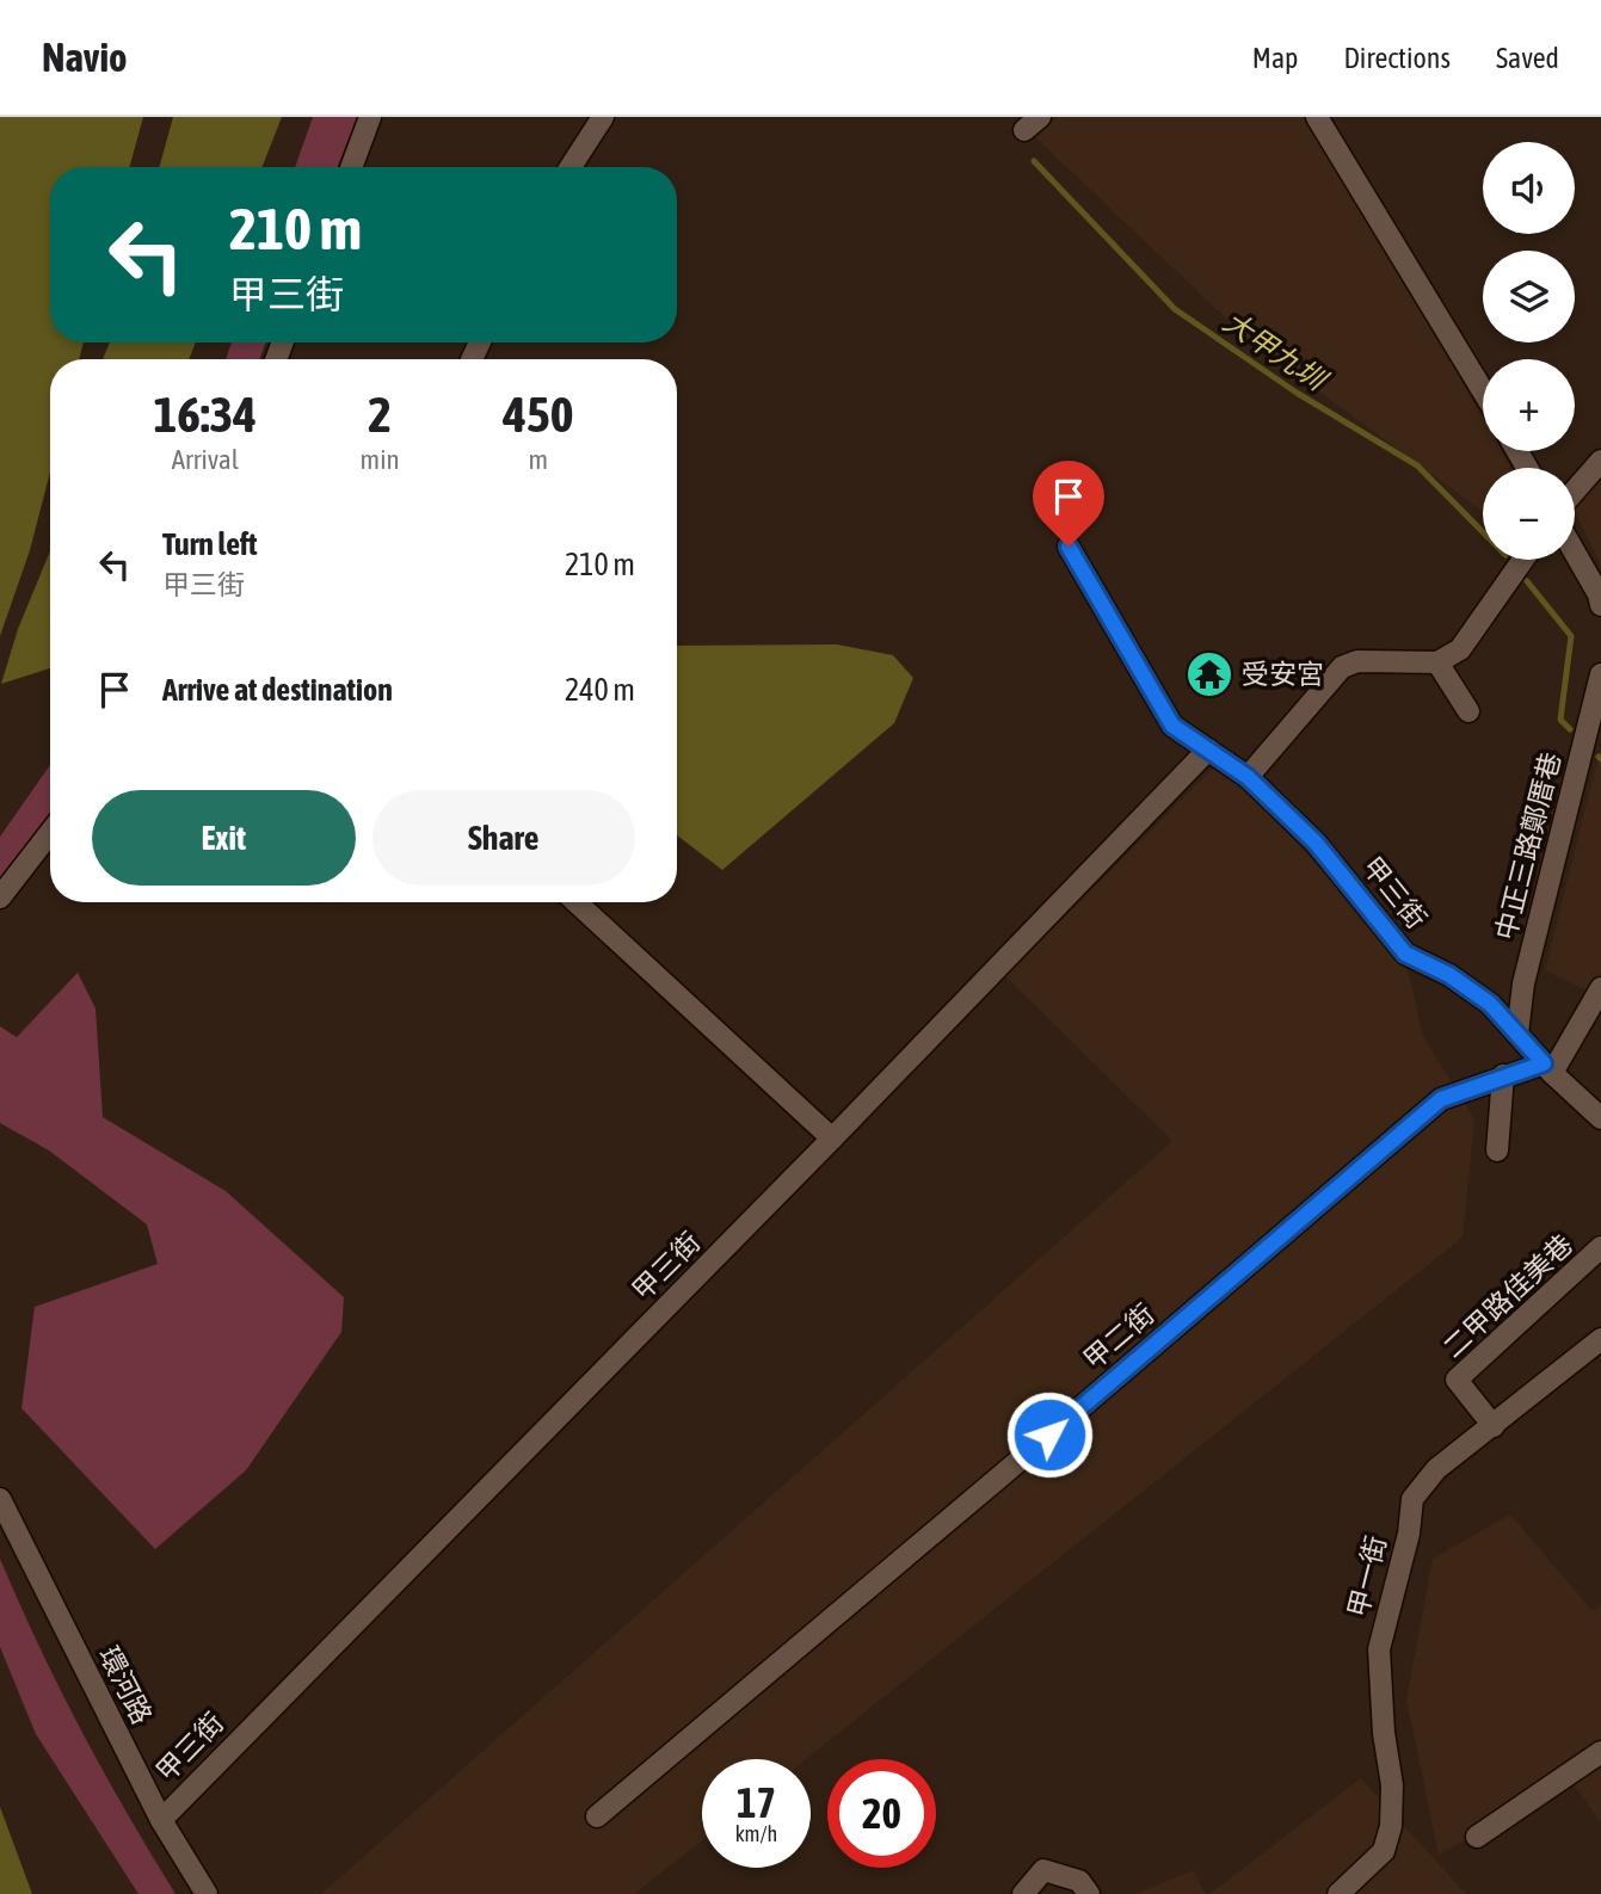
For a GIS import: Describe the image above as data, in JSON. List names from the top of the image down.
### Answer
{
  "streets": {
    "street": [
      "中正三路鄭厝巷",
      "甲三街",
      "二甲路佳美巷",
      "甲二街",
      "甲一街",
      "環河路"
    ]
  },
  "crossings": [
    ["中正三路鄭厝巷", "甲三街"],
    ["甲三街", "甲二街"],
    ["甲三街", "環河路"],
    ["二甲路佳美巷", "甲一街"]
  ],
  "water": ["大甲九圳"],
  "places": {
    "temple": ["受安宮"]
  },
  "page": {
    "header": "Navio",
    "nav": ["Map", "Directions", "Saved"],
    "map_buttons": ["+", "−"],
    "turn": ["210 m", "甲三街"],
    "eta": [
      "16:34",
      "Arrival",
      "2",
      "min",
      "450",
      "m"
    ],
    "list": [
      {
        "name": "Turn left",
        "note": "甲三街",
        "value": "210 m"
      },
      {
        "name": "Arrive at destination",
        "value": "240 m"
      }
    ],
    "buttons": ["Exit", "Share"],
    "speed": "17 km/h",
    "limit": "20"
  }
}
